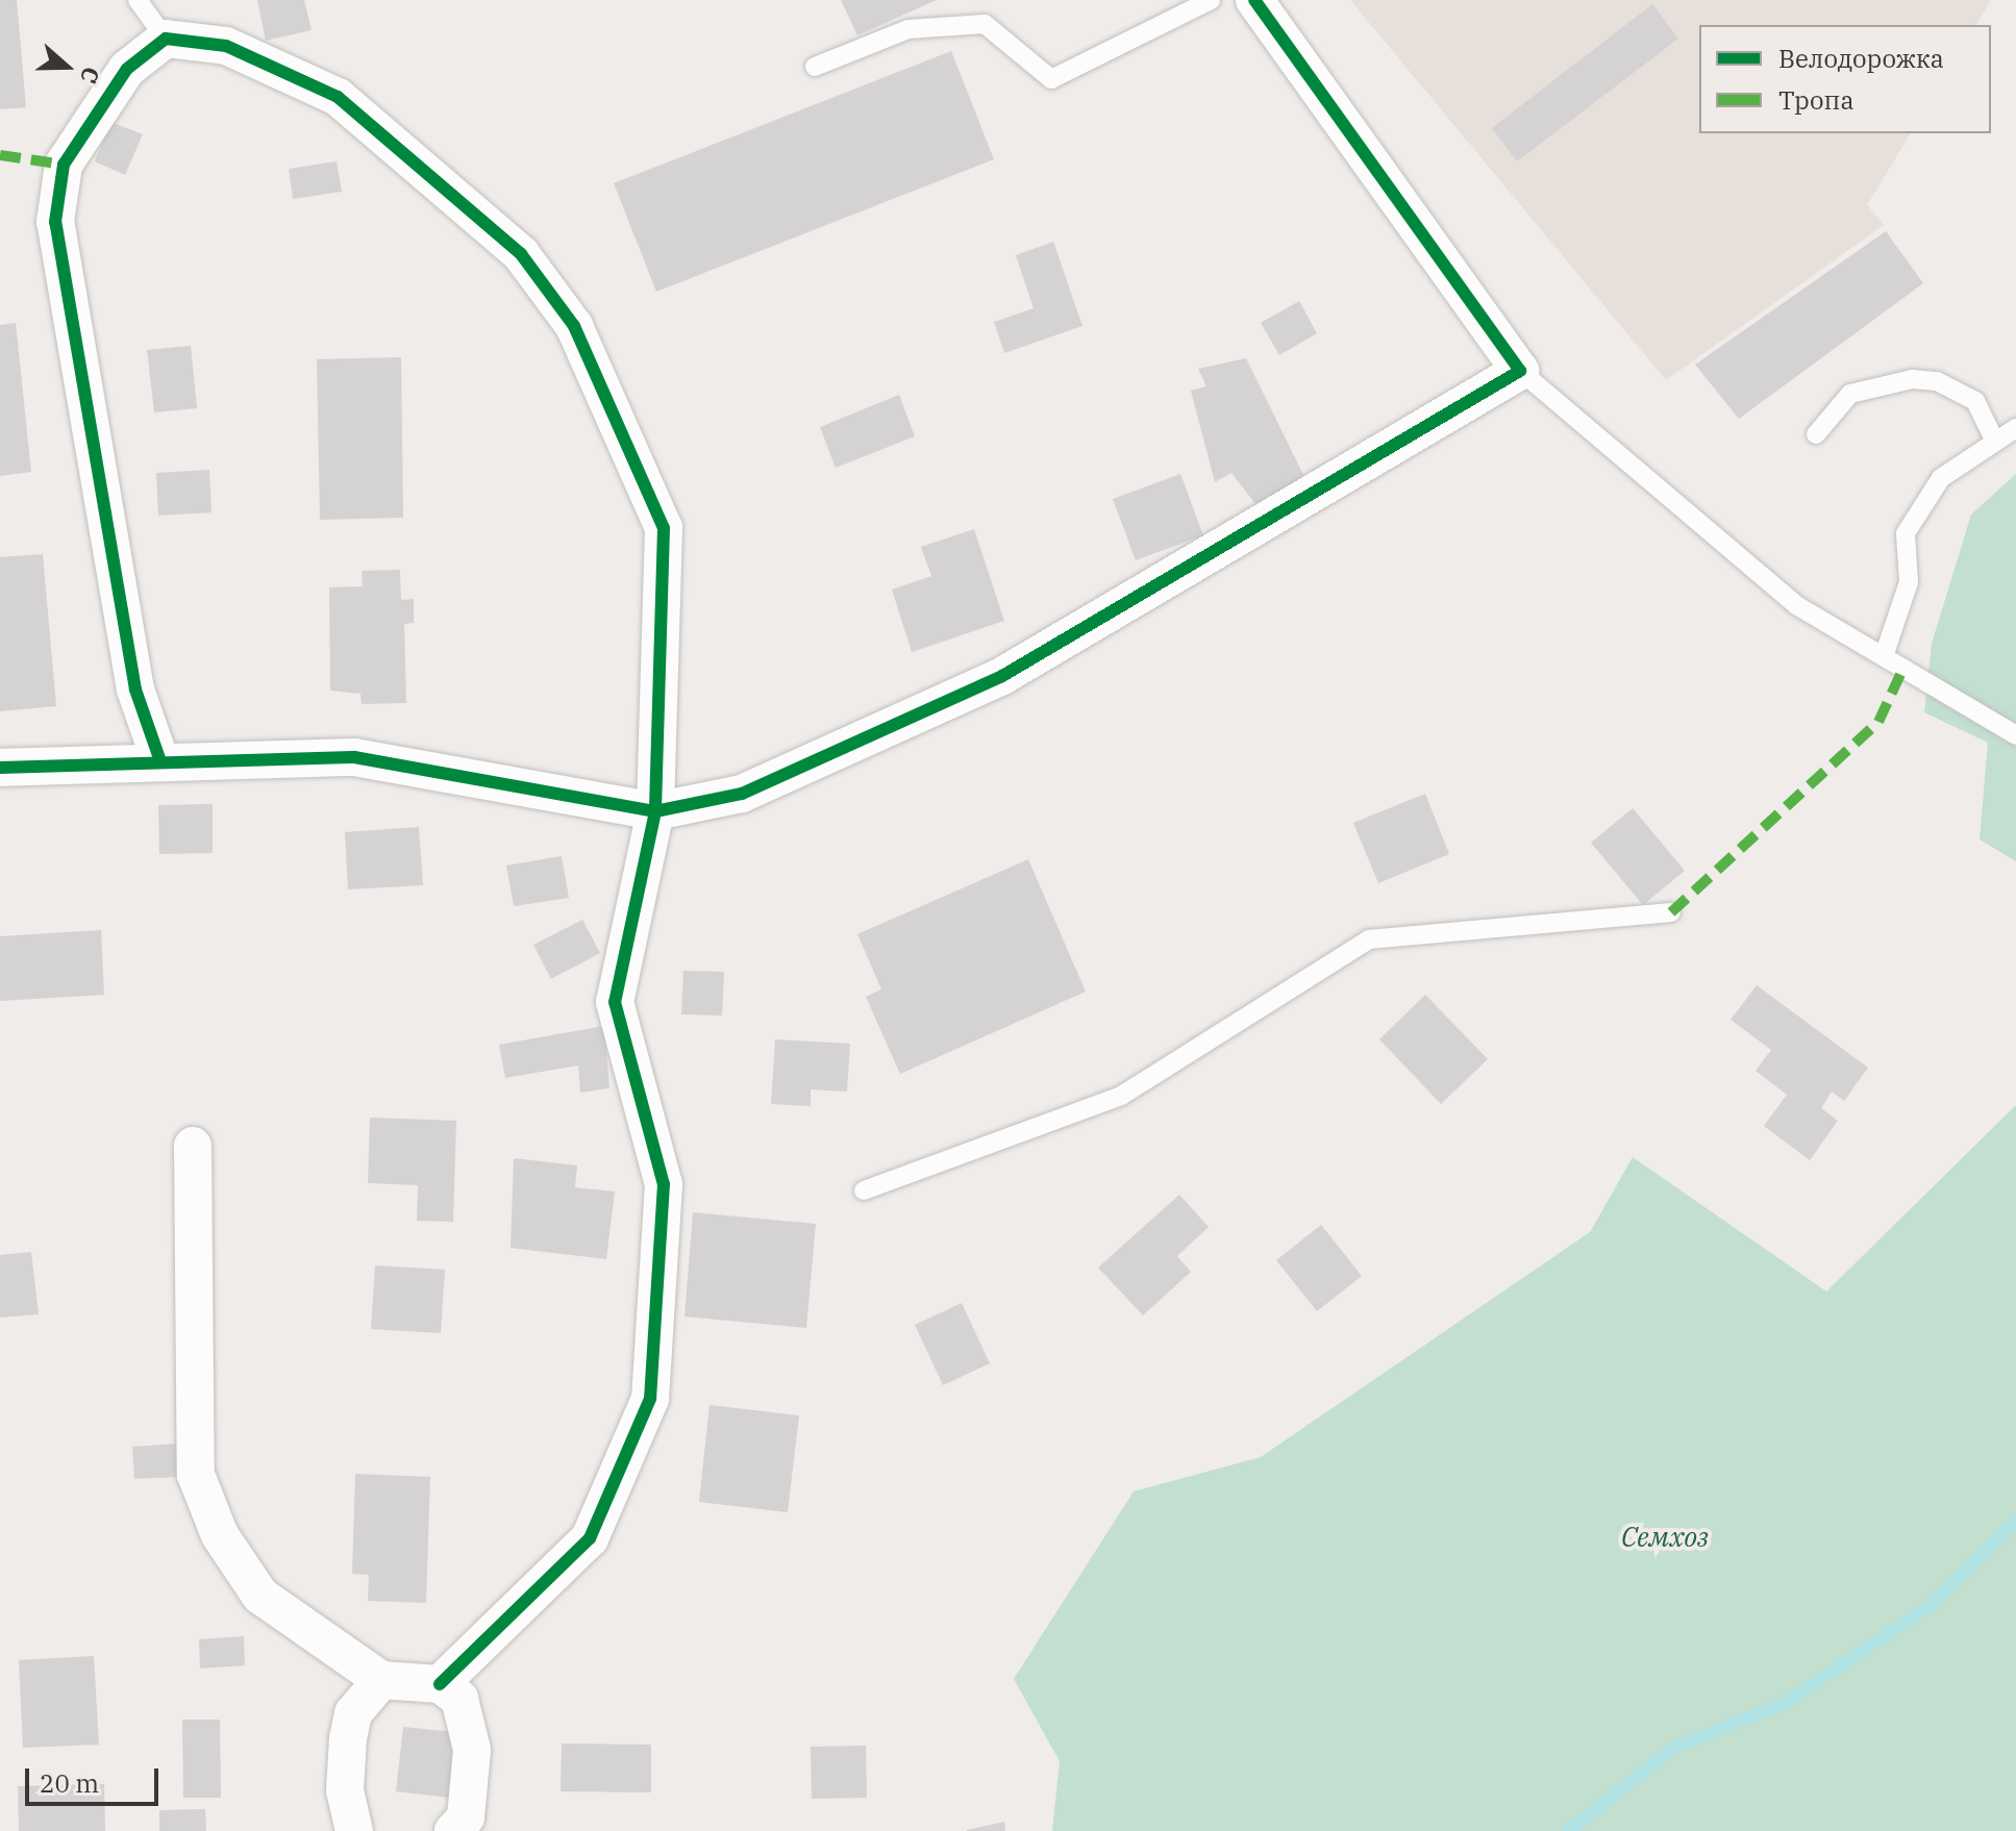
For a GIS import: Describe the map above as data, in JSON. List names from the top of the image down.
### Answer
{
  "parks": ["Семхоз"],
  "legend": ["Велодорожка", "Тропа"],
  "scale_bar": "20 m",
  "north": "right"
}
